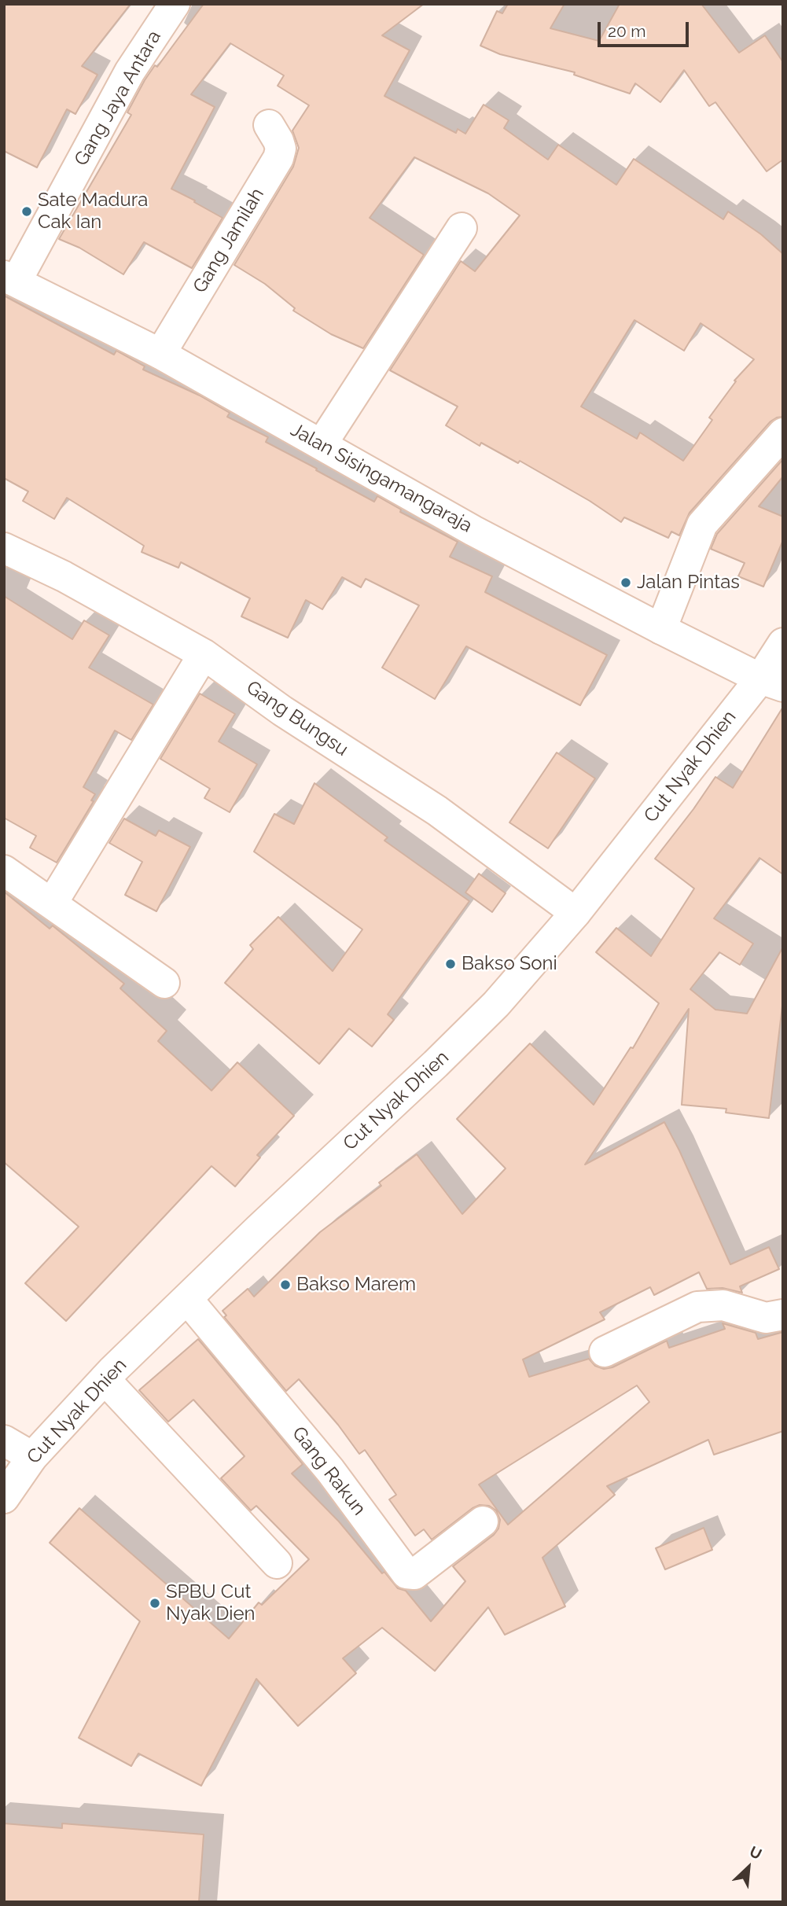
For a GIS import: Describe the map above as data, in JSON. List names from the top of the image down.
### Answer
{
  "streets": {
    "street": [
      "Gang Jaya Antara",
      "Gang Jamilah",
      "Jalan Sisingamangaraja",
      "Gang Bungsu",
      "Cut Nyak Dhien",
      "Gang Rakun"
    ]
  },
  "crossings": [
    ["Gang Jaya Antara", "Jalan Sisingamangaraja"],
    ["Gang Jamilah", "Jalan Sisingamangaraja"],
    ["Jalan Sisingamangaraja", "Cut Nyak Dhien"],
    ["Gang Bungsu", "Cut Nyak Dhien"],
    ["Cut Nyak Dhien", "Gang Rakun"]
  ],
  "places": [
    "Sate Madura Cak Ian",
    "Jalan Pintas",
    "Bakso Soni",
    "Bakso Marem",
    "SPBU Cut Nyak Dien"
  ],
  "scale_bar": "20 m",
  "north": "top right"
}
